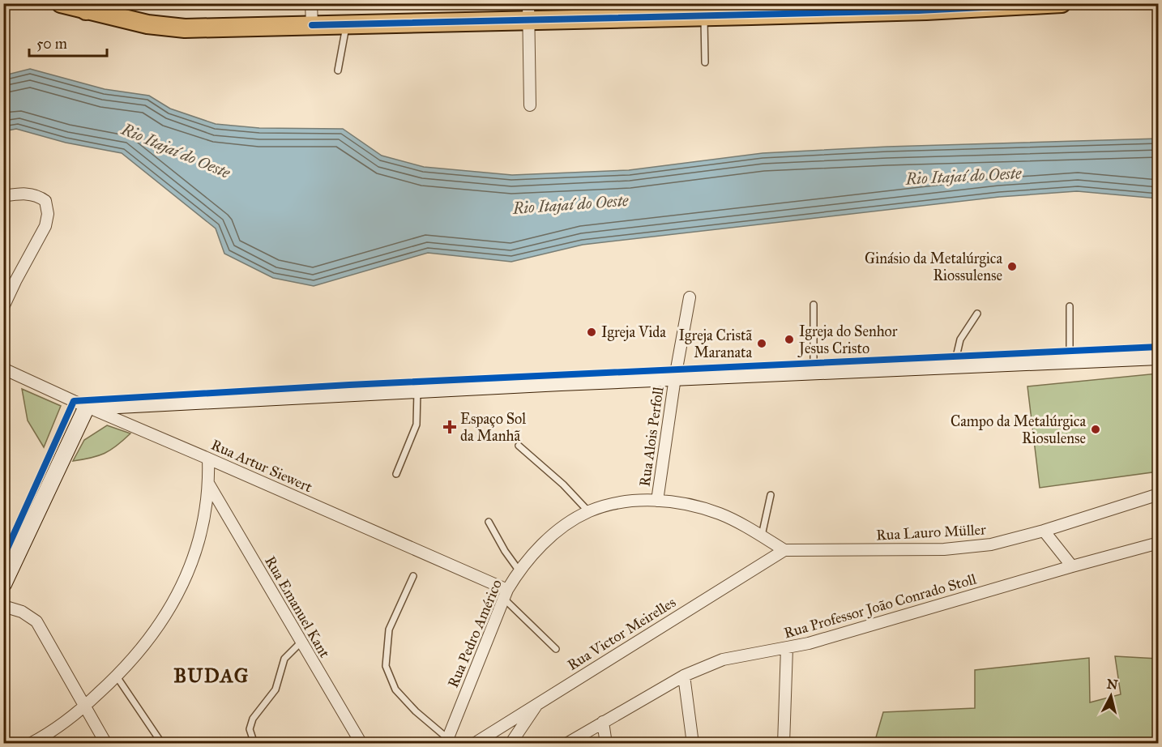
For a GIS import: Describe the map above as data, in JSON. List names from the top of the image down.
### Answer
{
  "streets": {
    "street": [
      "Rua Alois Perfoll",
      "Rua Artur Siewert",
      "Rua Lauro Müller",
      "Rua Professor João Conrado Stoll",
      "Rua Emanuel Kant",
      "Rua Pedro Américo",
      "Rua Victor Meirelles"
    ]
  },
  "crossings": [
    ["Rua Alois Perfoll", "Rua Pedro Américo"],
    ["Rua Artur Siewert", "Rua Pedro Américo"],
    ["Rua Lauro Müller", "Rua Pedro Américo"],
    ["Rua Lauro Müller", "Rua Victor Meirelles"],
    ["Rua Pedro Américo", "Rua Victor Meirelles"]
  ],
  "districts": ["BUDAG"],
  "water": ["Rio Itajaí do Oeste"],
  "places": {
    "other": [
      "Ginásio da Metalúrgica Riossulense",
      "Igreja Vida",
      "Igreja do Senhor Jesus Cristo",
      "Igreja Cristã Maranata",
      "Campo da Metalúrgica Riosulense"
    ],
    "health": ["Espaço Sol da Manhã"]
  },
  "scale_bar": "50 m",
  "north": "top"
}
